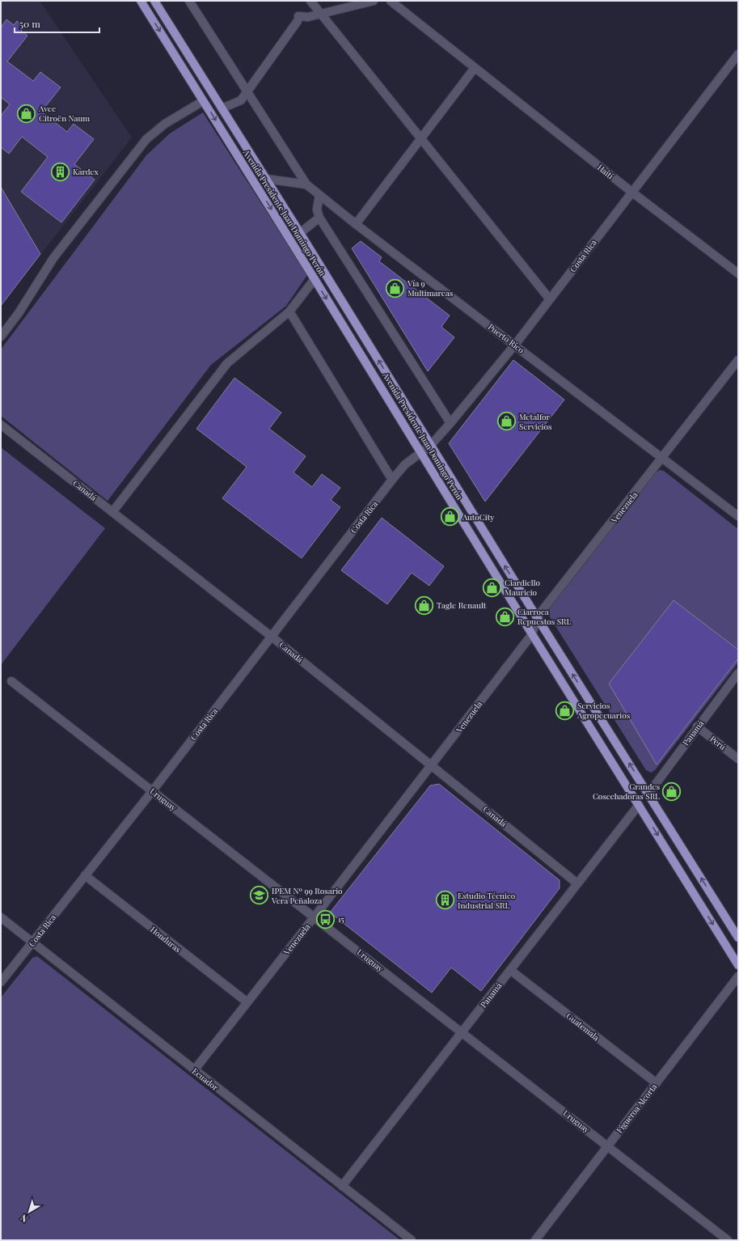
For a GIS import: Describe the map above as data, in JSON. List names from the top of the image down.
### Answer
{
  "streets": {
    "main road": ["Avenida Presidente Juan Domingo Perón"],
    "street": [
      "Haití",
      "Costa Rica",
      "Puerto Rico",
      "Canadá",
      "Venezuela",
      "Panamá",
      "Perú",
      "Uruguay",
      "Honduras",
      "Guatemala",
      "Ecuador",
      "Figueroa Alcorta"
    ]
  },
  "crossings": [
    ["Haití", "Costa Rica"],
    ["Avenida Presidente Juan Domingo Perón", "Costa Rica"],
    ["Avenida Presidente Juan Domingo Perón", "Venezuela"],
    ["Avenida Presidente Juan Domingo Perón", "Panamá"],
    ["Costa Rica", "Puerto Rico"],
    ["Costa Rica", "Canadá"],
    ["Costa Rica", "Uruguay"],
    ["Costa Rica", "Honduras"],
    ["Costa Rica", "Ecuador"],
    ["Puerto Rico", "Venezuela"],
    ["Canadá", "Venezuela"],
    ["Canadá", "Panamá"],
    ["Venezuela", "Uruguay"],
    ["Venezuela", "Honduras"],
    ["Venezuela", "Ecuador"],
    ["Panamá", "Perú"],
    ["Panamá", "Uruguay"],
    ["Panamá", "Guatemala"],
    ["Panamá", "Ecuador"],
    ["Uruguay", "Figueroa Alcorta"],
    ["Guatemala", "Figueroa Alcorta"]
  ],
  "places": {
    "shop": [
      "Avec Citroën Naum",
      "Vía 9 Multimarcas",
      "Metalfor Servicios",
      "AutoCity",
      "Ciardiello Mauricio",
      "Tagle Renault",
      "Ciarroca Repuestos SRL",
      "Servicios Agropecuarios",
      "Grandes Cosechadoras SRL"
    ],
    "building": ["Kardex", "Estudio Técnico Industrial SRL"],
    "school or university": ["IPEM Nº 99 Rosario Vera Peñaloza"],
    "bus stop": ["15"]
  },
  "scale_bar": "50 m",
  "north": "bottom left"
}
